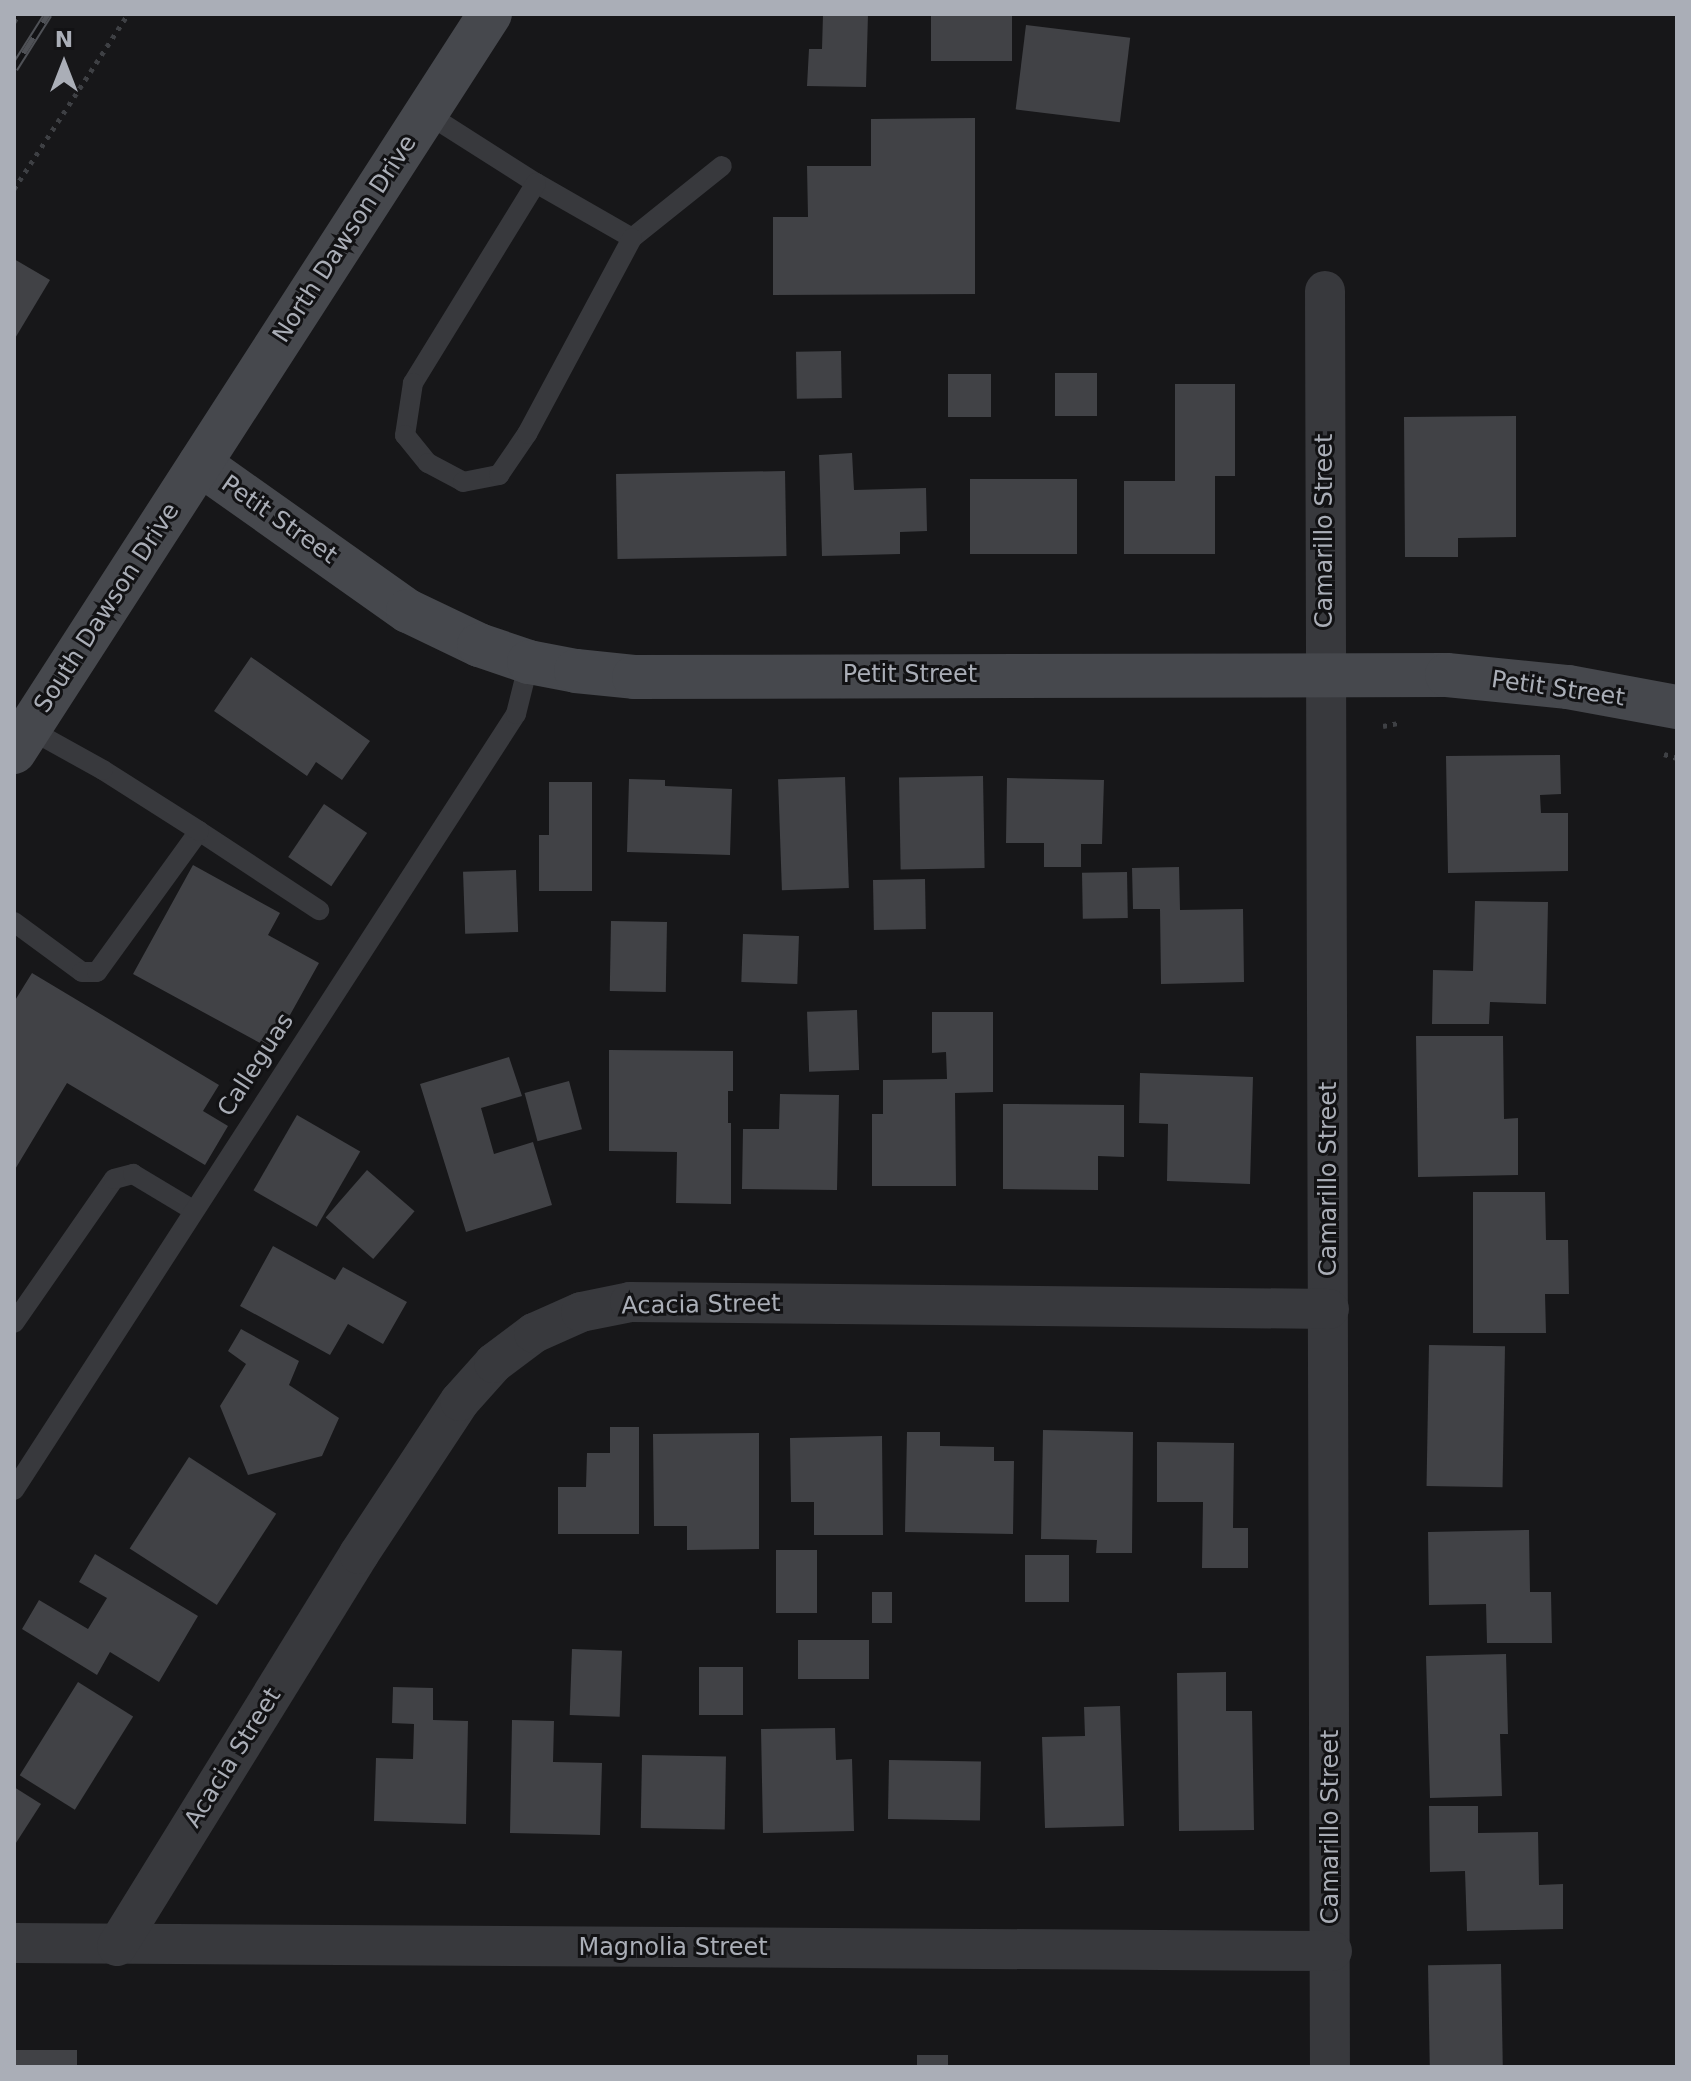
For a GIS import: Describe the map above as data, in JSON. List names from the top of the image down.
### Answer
{
  "streets": {
    "street": [
      "North Dawson Drive",
      "Petit Street",
      "Camarillo Street",
      "South Dawson Drive",
      "Acacia Street",
      "Magnolia Street"
    ],
    "lane": ["Calleguas"]
  },
  "crossings": [
    ["North Dawson Drive", "Petit Street"],
    ["North Dawson Drive", "South Dawson Drive"],
    ["Petit Street", "Camarillo Street"],
    ["Petit Street", "South Dawson Drive"],
    ["Petit Street", "Calleguas"],
    ["Camarillo Street", "Acacia Street"],
    ["Camarillo Street", "Magnolia Street"],
    ["Acacia Street", "Magnolia Street"]
  ],
  "north": "top"
}
